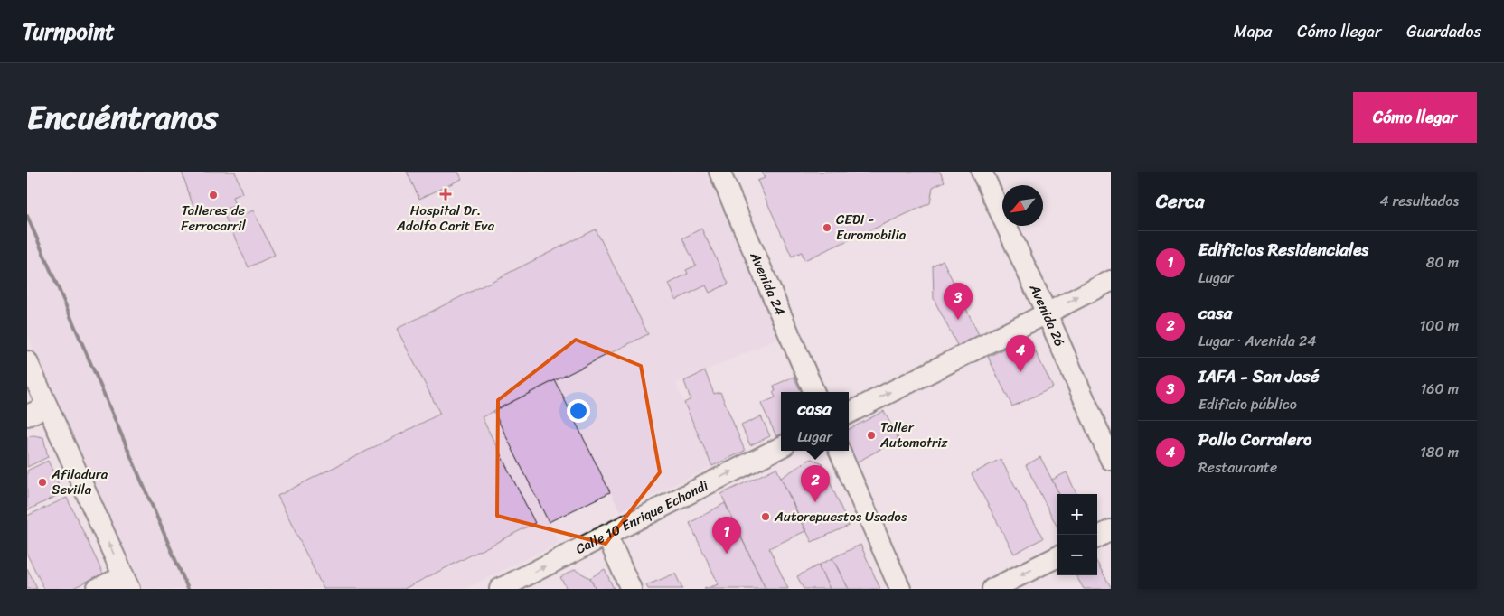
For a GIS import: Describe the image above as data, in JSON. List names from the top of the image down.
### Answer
{
  "streets": {
    "street": ["Avenida 24", "Avenida 26", "Calle 10 Enrique Echandi"]
  },
  "one_way": ["Calle 10 Enrique Echandi"],
  "places": {
    "health": ["Hospital Dr. Adolfo Carit Eva"],
    "other": [
      "Talleres de Ferrocarril",
      "CEDI - Euromobilia",
      "Taller Automotriz",
      "Afiladura Sevilla",
      "Autorepuestos Usados"
    ]
  },
  "north": "bottom left",
  "page": {
    "header": "Turnpoint",
    "nav": ["Mapa", "Cómo llegar", "Guardados"],
    "title": "Encuéntranos",
    "buttons": "Cómo llegar",
    "heading": ["Cerca", "4 resultados"],
    "list": [
      {
        "mark": "1",
        "name": "Edificios Residenciales",
        "note": "Lugar",
        "value": "80 m"
      },
      {
        "mark": "2",
        "name": "casa",
        "note": "Lugar · Avenida 24",
        "value": "100 m"
      },
      {
        "mark": "3",
        "name": "IAFA - San José",
        "note": "Edificio público",
        "value": "160 m"
      },
      {
        "mark": "4",
        "name": "Pollo Corralero",
        "note": "Restaurante",
        "value": "180 m"
      }
    ],
    "pins": [
      "3",
      "4",
      "2",
      "1"
    ],
    "popup": ["casa", "Lugar"],
    "map_buttons": ["+", "−"]
  }
}
